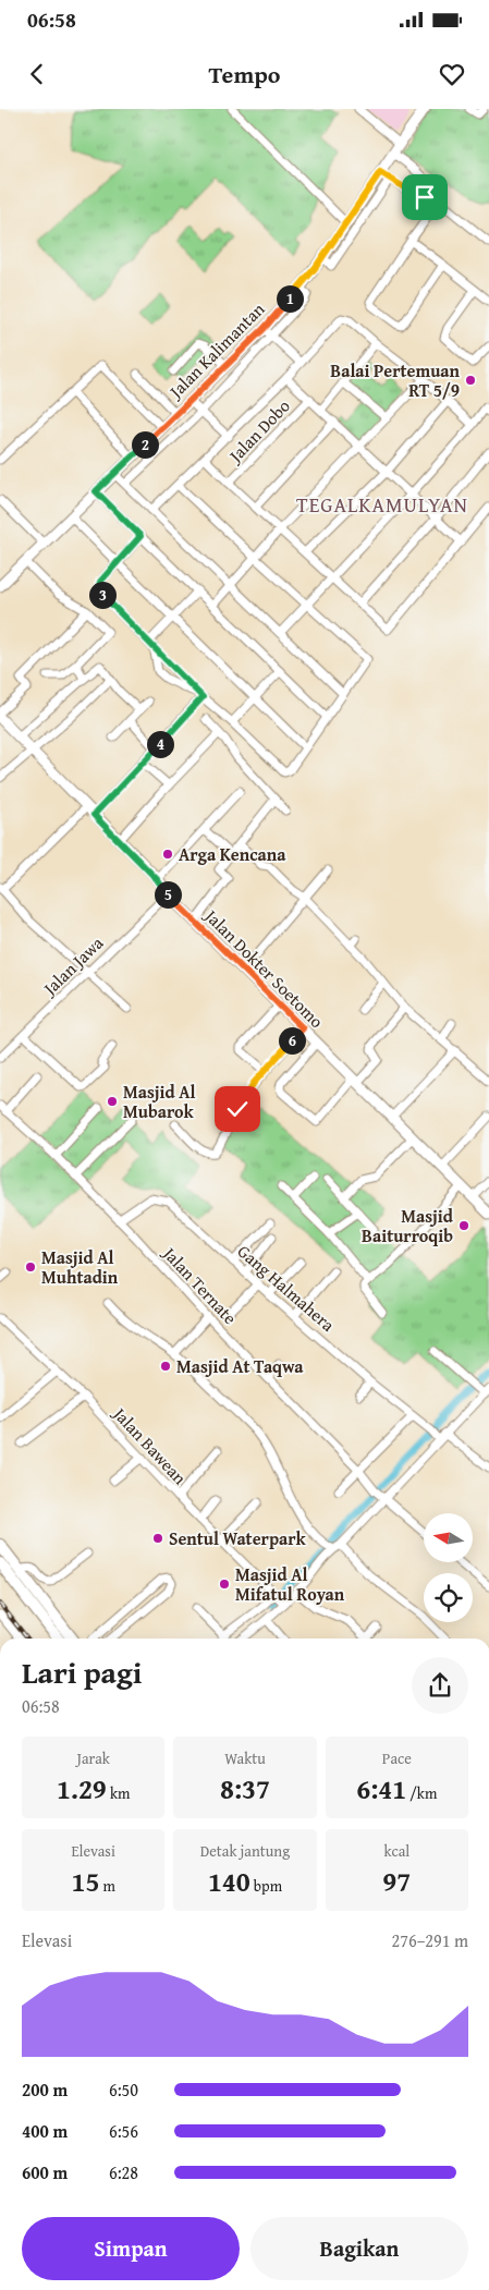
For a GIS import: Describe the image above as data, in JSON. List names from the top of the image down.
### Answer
{
  "streets": {
    "street": [
      "Jalan Kalimantan",
      "Jalan Dobo",
      "Jalan Jawa",
      "Jalan Dokter Soetomo",
      "Jalan Ternate",
      "Gang Halmahera",
      "Jalan Bawean"
    ]
  },
  "crossings": [
    ["Jalan Jawa", "Jalan Dokter Soetomo"],
    ["Jalan Ternate", "Gang Halmahera"]
  ],
  "districts": ["TEGALKAMULYAN"],
  "places": [
    "Balai Pertemuan RT 5/9",
    "Arga Kencana",
    "Masjid Al Mubarok",
    "Masjid Baiturroqib",
    "Masjid Al Muhtadin",
    "Masjid At Taqwa",
    "Sentul Waterpark",
    "Masjid Al Mifatul Royan"
  ],
  "north": "left",
  "page": {
    "status": "06:58",
    "header": "Tempo",
    "pins": [
      "1",
      "2",
      "3",
      "4",
      "5",
      "6"
    ],
    "heading": ["Lari pagi", "06:58"],
    "stats": [
      ["Jarak", "1.29 km"],
      ["Waktu", "8:37"],
      ["Pace", "6:41 /km"],
      ["Elevasi", "15 m"],
      ["Detak jantung", "140 bpm"],
      ["kcal", "97"]
    ],
    "chart": ["Elevasi", "276–291 m"],
    "list": [
      {
        "name": "200 m",
        "note": "6:50"
      },
      {
        "name": "400 m",
        "note": "6:56"
      },
      {
        "name": "600 m",
        "note": "6:28"
      }
    ],
    "buttons": ["Simpan", "Bagikan"]
  }
}
